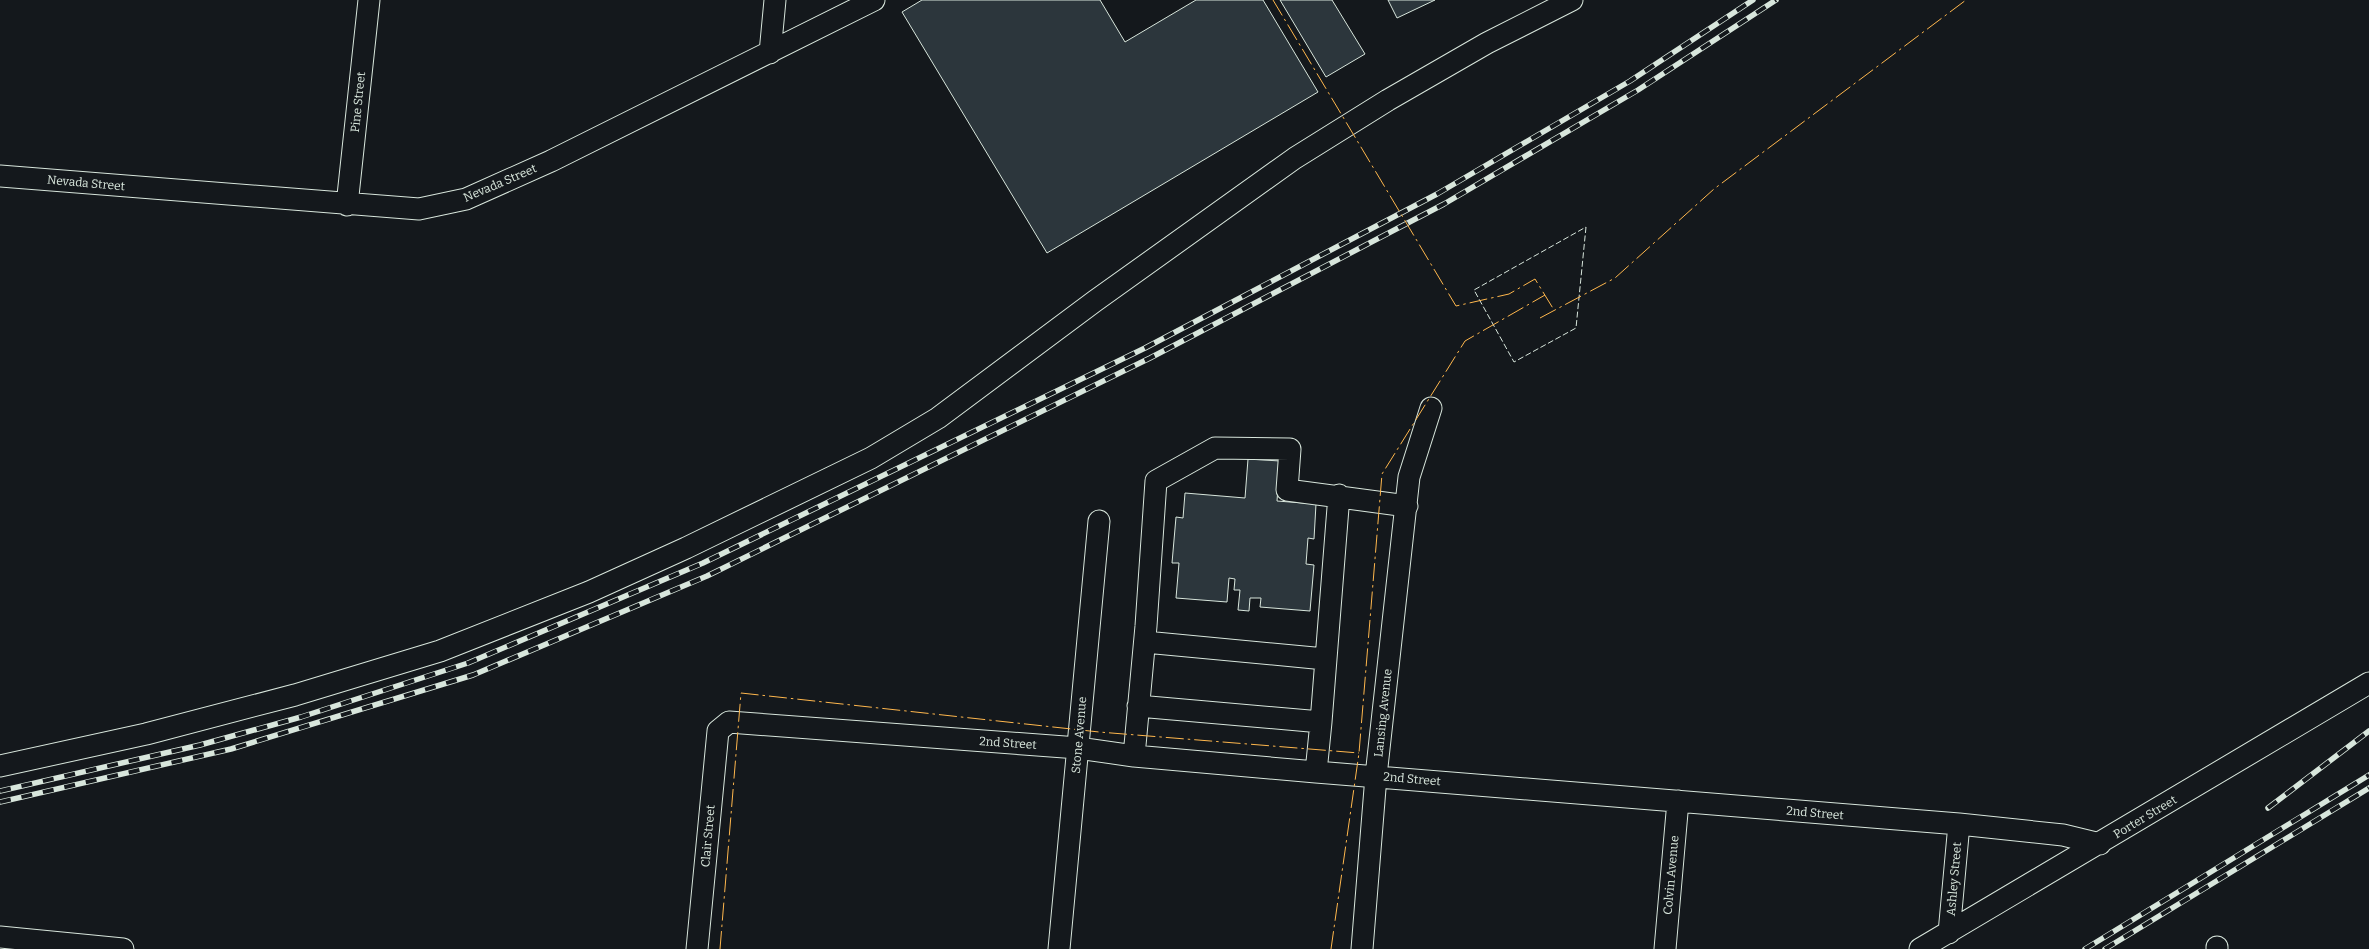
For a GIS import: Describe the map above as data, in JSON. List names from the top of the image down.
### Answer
{
  "streets": {
    "street": [
      "Pine Street",
      "Nevada Street",
      "Lansing Avenue",
      "Stone Avenue",
      "2nd Street",
      "Porter Street",
      "Clair Street",
      "Colvin Avenue",
      "Ashley Street"
    ]
  },
  "crossings": [
    ["Pine Street", "Nevada Street"],
    ["Lansing Avenue", "2nd Street"],
    ["Stone Avenue", "2nd Street"],
    ["2nd Street", "Porter Street"],
    ["2nd Street", "Clair Street"],
    ["2nd Street", "Colvin Avenue"],
    ["2nd Street", "Ashley Street"],
    ["Porter Street", "Ashley Street"]
  ]
}
